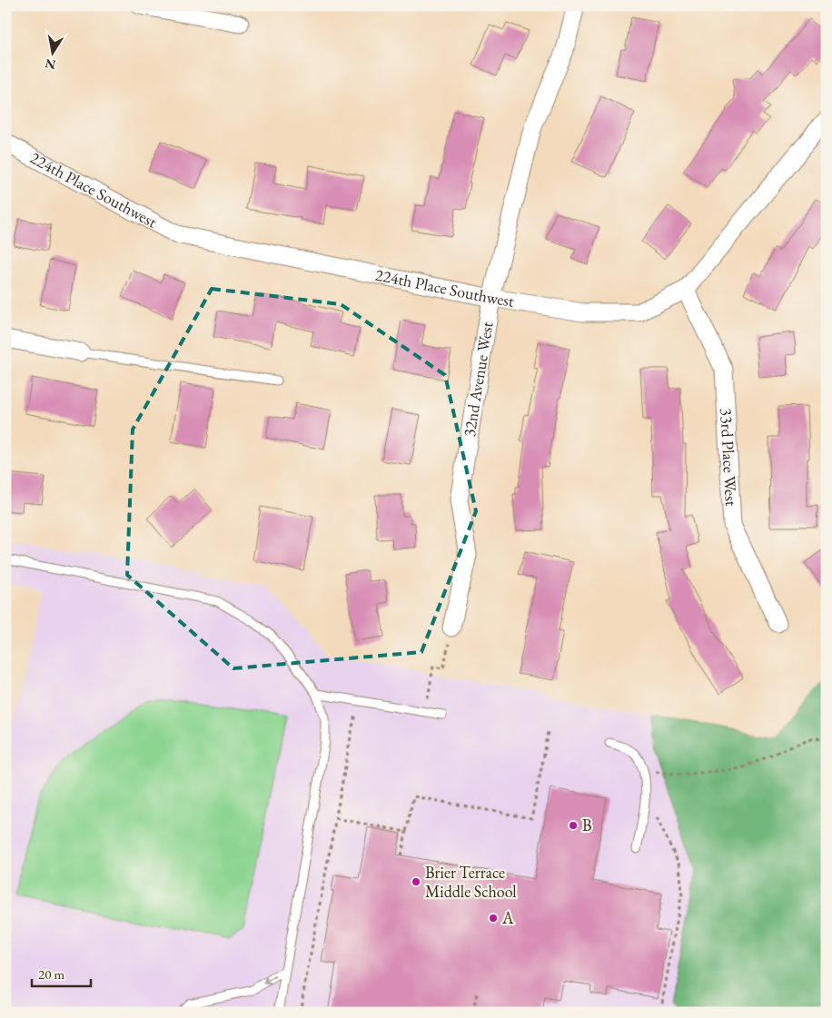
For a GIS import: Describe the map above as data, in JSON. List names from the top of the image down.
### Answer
{
  "streets": {
    "street": ["224th Place Southwest", "32nd Avenue West", "33rd Place West"]
  },
  "crossings": [
    ["224th Place Southwest", "32nd Avenue West"],
    ["224th Place Southwest", "33rd Place West"]
  ],
  "places": ["B", "Brier Terrace Middle School", "A"],
  "scale_bar": "20 m",
  "north": "bottom"
}
